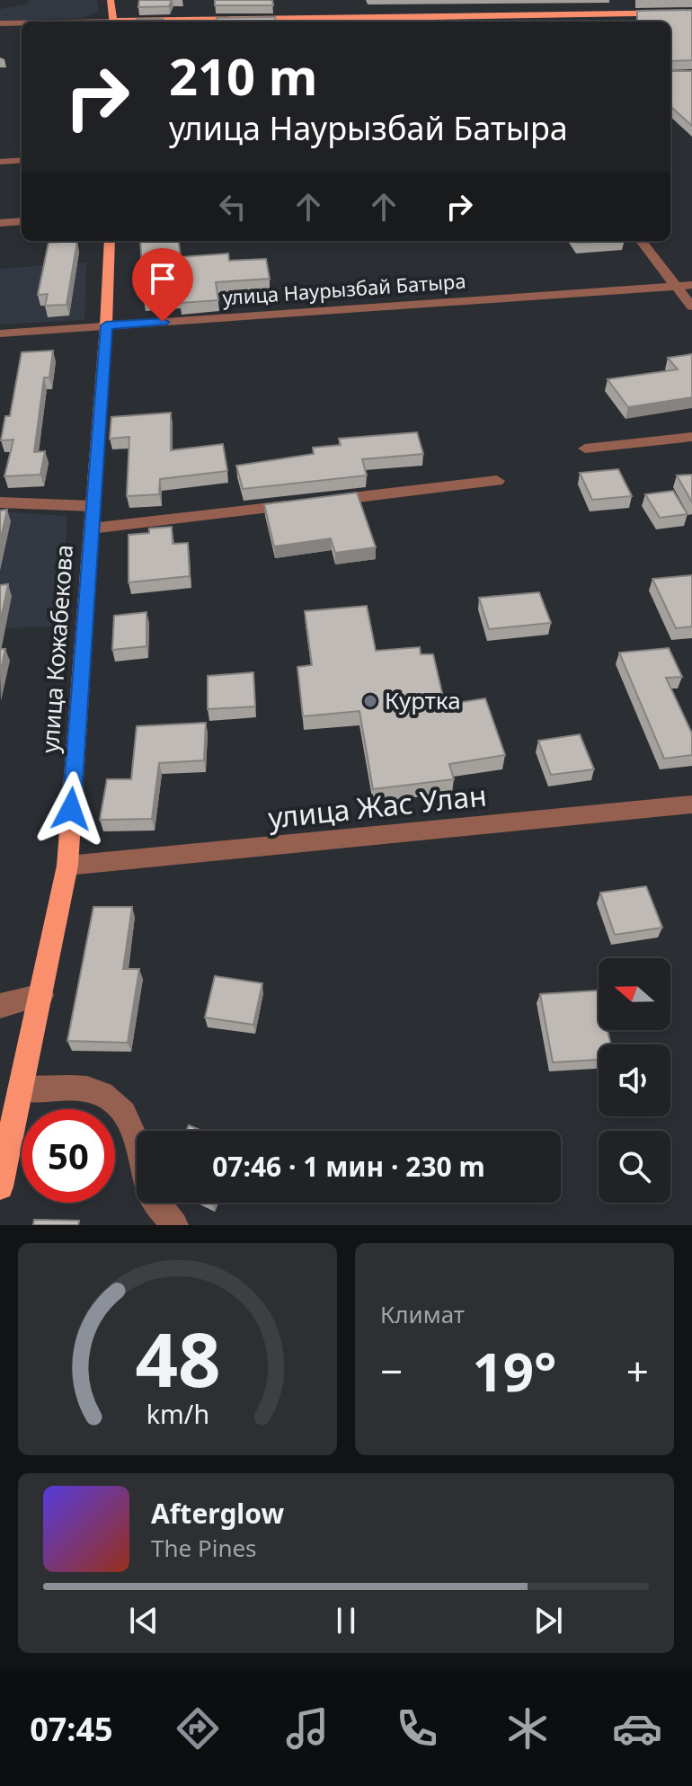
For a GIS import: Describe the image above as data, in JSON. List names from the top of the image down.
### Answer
{
  "streets": {
    "main road": ["улица Кожабекова"],
    "street": ["улица Наурызбай Батыра", "улица Жас Улан"]
  },
  "crossings": [
    ["улица Наурызбай Батыра", "улица Кожабекова"],
    ["улица Кожабекова", "улица Жас Улан"]
  ],
  "places": ["Куртка"],
  "north": "left",
  "page": {
    "turn": ["210 m", "улица Наурызбай Батыра"],
    "limit": "50",
    "trip": "07:46 · 1 мин · 230 m",
    "tile": "Климат",
    "heat": ["−", "19°", "+"],
    "song": ["Afterglow", "The Pines"],
    "tabs": "07:45",
    "gauge": ["48", "km/h"]
  }
}
